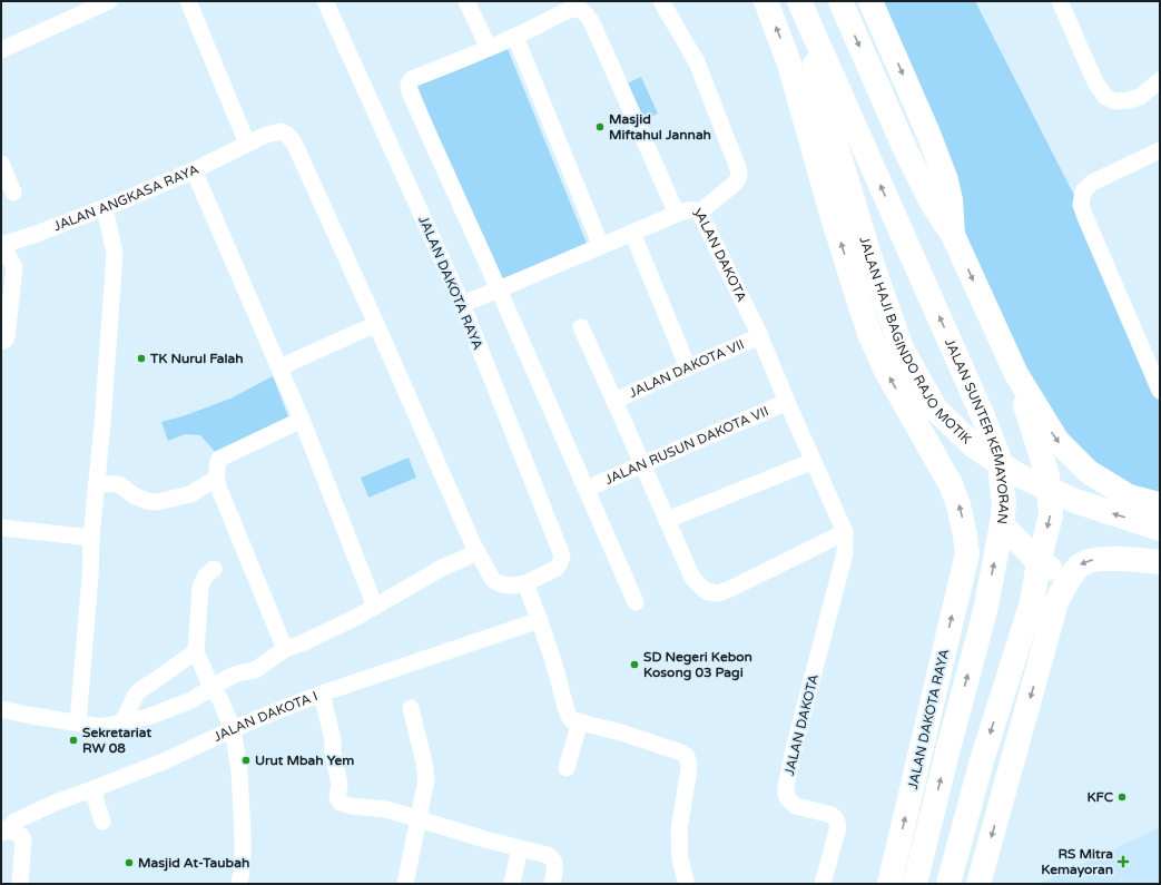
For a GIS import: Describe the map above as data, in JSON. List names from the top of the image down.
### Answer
{
  "streets": {
    "main road": ["JALAN DAKOTA RAYA", "JALAN HAJI BAGINDO RAJO MOTIK", "JALAN SUNTER KEMAYORAN"],
    "street": [
      "JALAN ANGKASA RAYA",
      "JALAN DAKOTA",
      "JALAN DAKOTA VII",
      "JALAN RUSUN DAKOTA VII",
      "JALAN DAKOTA I"
    ]
  },
  "crossings": [
    ["JALAN DAKOTA", "JALAN DAKOTA RAYA"],
    ["JALAN DAKOTA", "JALAN DAKOTA VII"],
    ["JALAN DAKOTA", "JALAN RUSUN DAKOTA VII"],
    ["JALAN DAKOTA RAYA", "JALAN HAJI BAGINDO RAJO MOTIK"],
    ["JALAN HAJI BAGINDO RAJO MOTIK", "JALAN SUNTER KEMAYORAN"]
  ],
  "places": {
    "other": [
      "Masjid Miftahul Jannah",
      "TK Nurul Falah",
      "SD Negeri Kebon Kosong 03 Pagi",
      "Sekretariat RW 08",
      "Urut Mbah Yem",
      "KFC",
      "Masjid At-Taubah"
    ],
    "health": ["RS Mitra Kemayoran"]
  }
}
